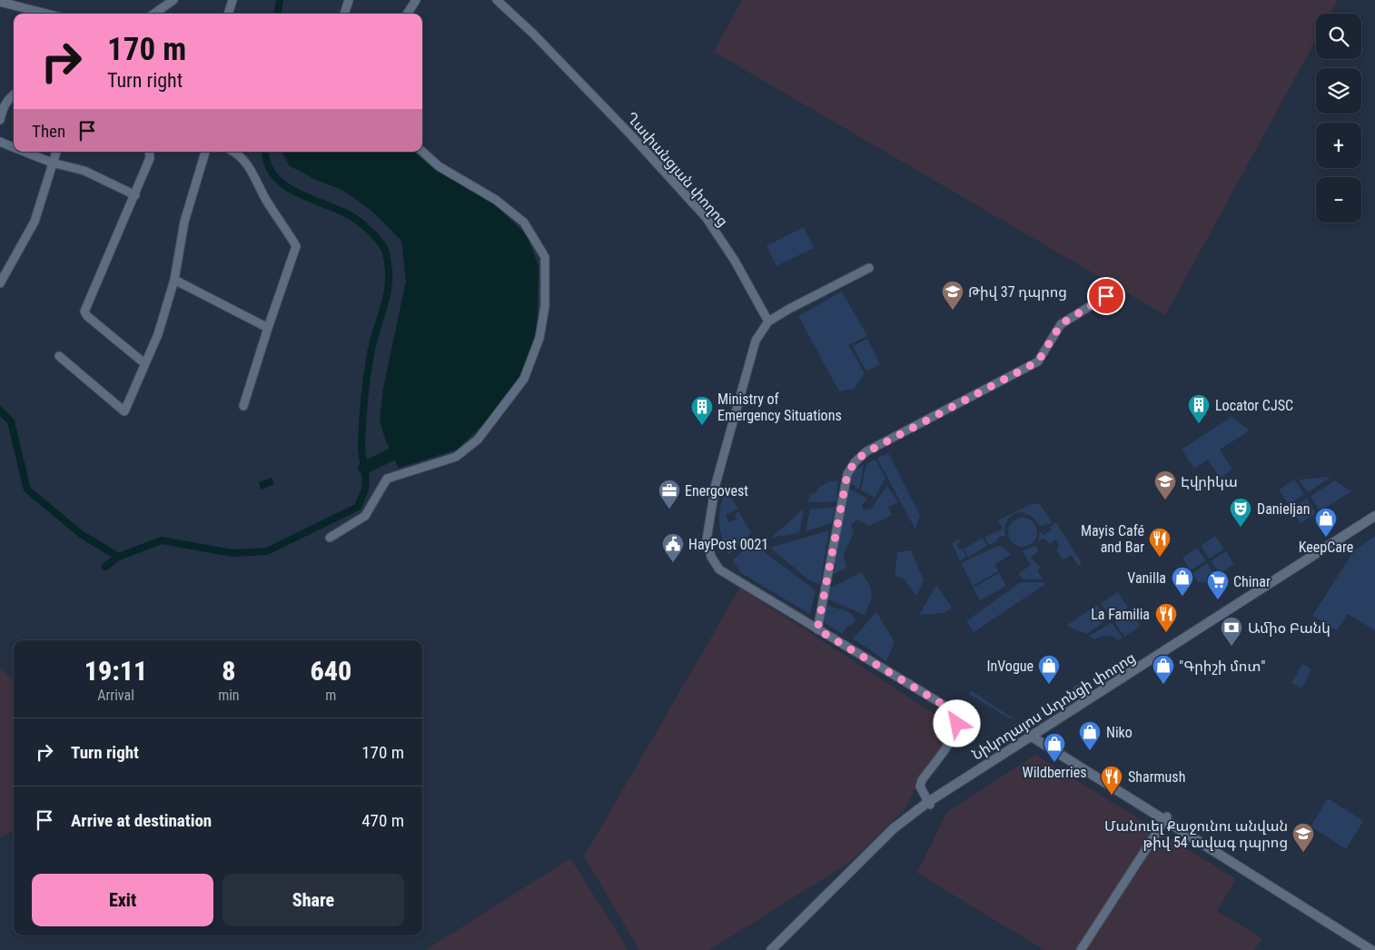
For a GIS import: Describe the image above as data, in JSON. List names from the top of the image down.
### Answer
{
  "streets": {
    "street": ["Ղափանցյան փողոց", "Նիկողայոս Ադոնցի փողոց"]
  },
  "places": {
    "school or university": ["Թիվ 37 դպրոց", "Էվրիկա", "Մանուել Քաջունու անվան թիվ 54 ավագ դպրոց"],
    "building": ["Locator CJSC", "Ministry of Emergency Situations"],
    "office": ["Energovest"],
    "theatre": ["Danieljan"],
    "shop": [
      "KeepCare",
      "Vanilla",
      "InVogue",
      "\"Գրիշի մոտ\"",
      "Niko",
      "Wildberries"
    ],
    "restaurant": ["Mayis Café and Bar", "La Familia", "Sharmush"],
    "public building": ["HayPost 0021"],
    "supermarket": ["Chinar"],
    "bank": ["Ամիօ Բանկ"]
  },
  "page": {
    "map_buttons": ["+", "−"],
    "turn": ["170 m", "Turn right"],
    "then": "Then",
    "eta": [
      "19:11",
      "Arrival",
      "8",
      "min",
      "640",
      "m"
    ],
    "list": [
      {
        "name": "Turn right",
        "value": "170 m"
      },
      {
        "name": "Arrive at destination",
        "value": "470 m"
      }
    ],
    "buttons": ["Exit", "Share"]
  }
}
